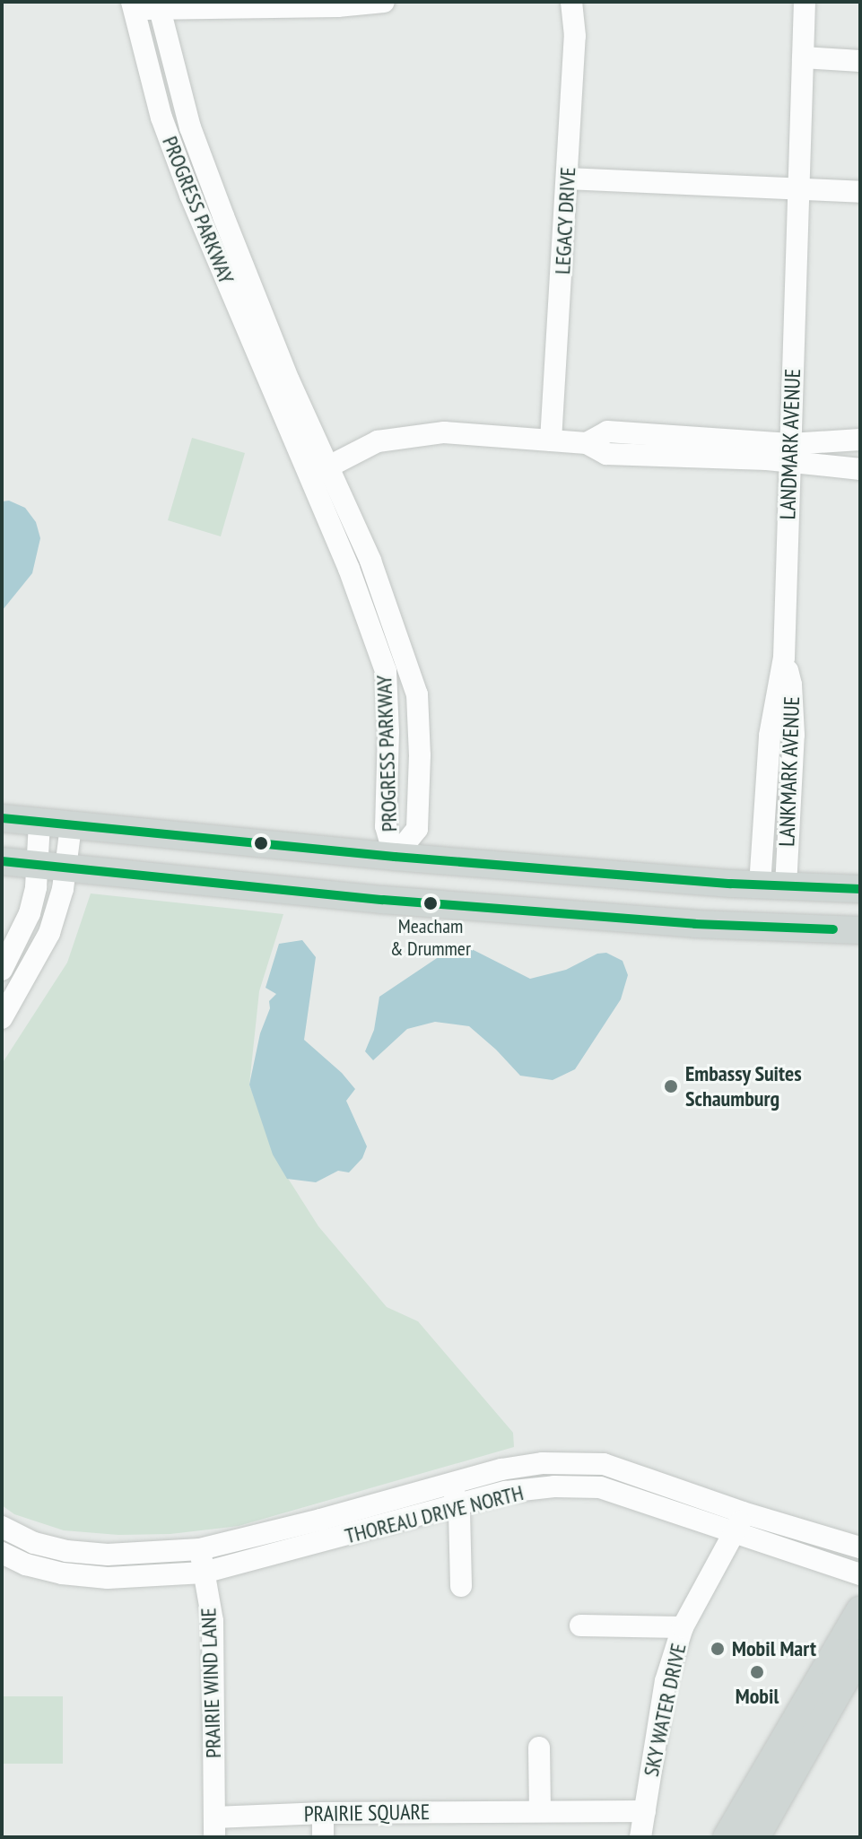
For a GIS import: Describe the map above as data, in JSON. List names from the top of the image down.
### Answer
{
  "streets": {
    "street": [
      "PROGRESS PARKWAY",
      "LEGACY DRIVE",
      "LANDMARK AVENUE",
      "LANKMARK AVENUE",
      "THOREAU DRIVE NORTH",
      "PRAIRIE WIND LANE",
      "SKY WATER DRIVE",
      "PRAIRIE SQUARE"
    ]
  },
  "crossings": [
    ["LANDMARK AVENUE", "LANKMARK AVENUE"],
    ["THOREAU DRIVE NORTH", "PRAIRIE WIND LANE"],
    ["THOREAU DRIVE NORTH", "SKY WATER DRIVE"],
    ["PRAIRIE WIND LANE", "PRAIRIE SQUARE"]
  ],
  "places": [
    "Meacham & Drummer",
    "Embassy Suites Schaumburg",
    "Mobil Mart",
    "Mobil"
  ]
}
